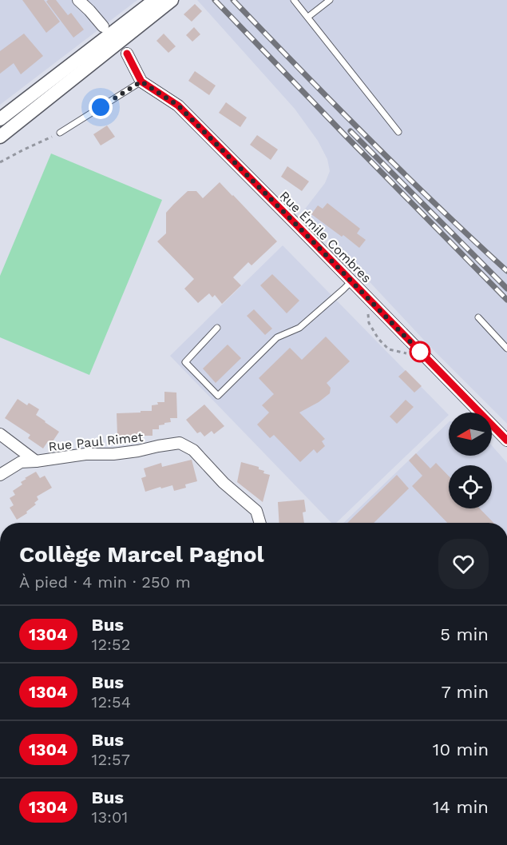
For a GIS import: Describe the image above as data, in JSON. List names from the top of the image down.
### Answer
{
  "streets": {
    "street": ["Rue Émile Combres", "Rue Paul Rimet"]
  },
  "lines": ["bus line 1304"],
  "north": "left",
  "page": {
    "heading": ["Collège Marcel Pagnol", "À pied · 4 min · 250 m"],
    "list": [
      {
        "mark": "1304",
        "name": "Bus",
        "note": "12:52",
        "value": "5 min"
      },
      {
        "mark": "1304",
        "name": "Bus",
        "note": "12:54",
        "value": "7 min"
      },
      {
        "mark": "1304",
        "name": "Bus",
        "note": "12:57",
        "value": "10 min"
      },
      {
        "mark": "1304",
        "name": "Bus",
        "note": "13:01",
        "value": "14 min"
      }
    ]
  }
}
